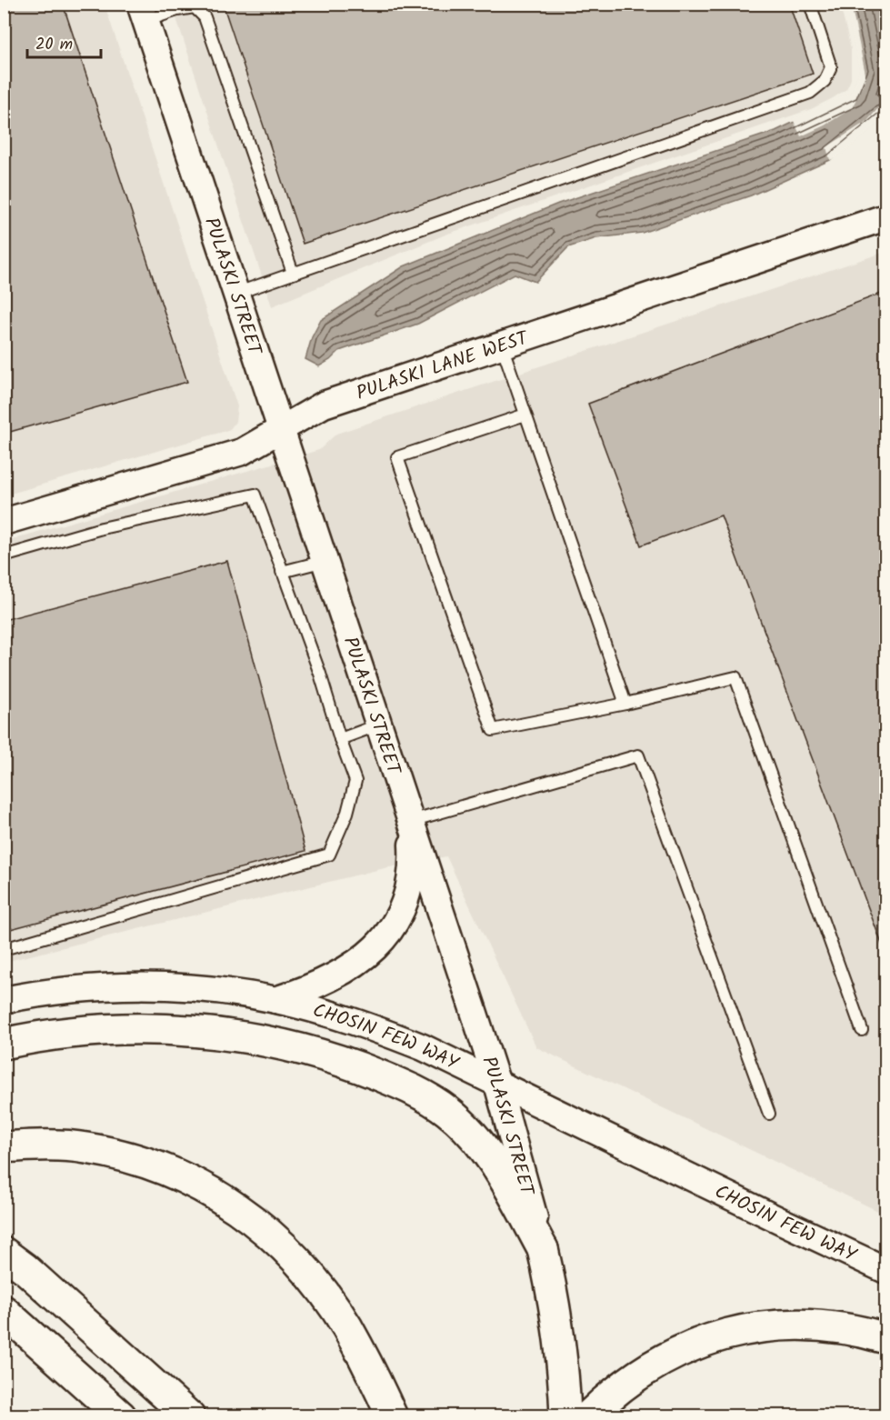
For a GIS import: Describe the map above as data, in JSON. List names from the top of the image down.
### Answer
{
  "streets": {
    "highway": ["PULASKI STREET"],
    "street": ["PULASKI LANE WEST", "CHOSIN FEW WAY"]
  },
  "crossings": [
    ["PULASKI STREET", "PULASKI LANE WEST"],
    ["PULASKI STREET", "CHOSIN FEW WAY"]
  ],
  "scale_bar": "20 m"
}
